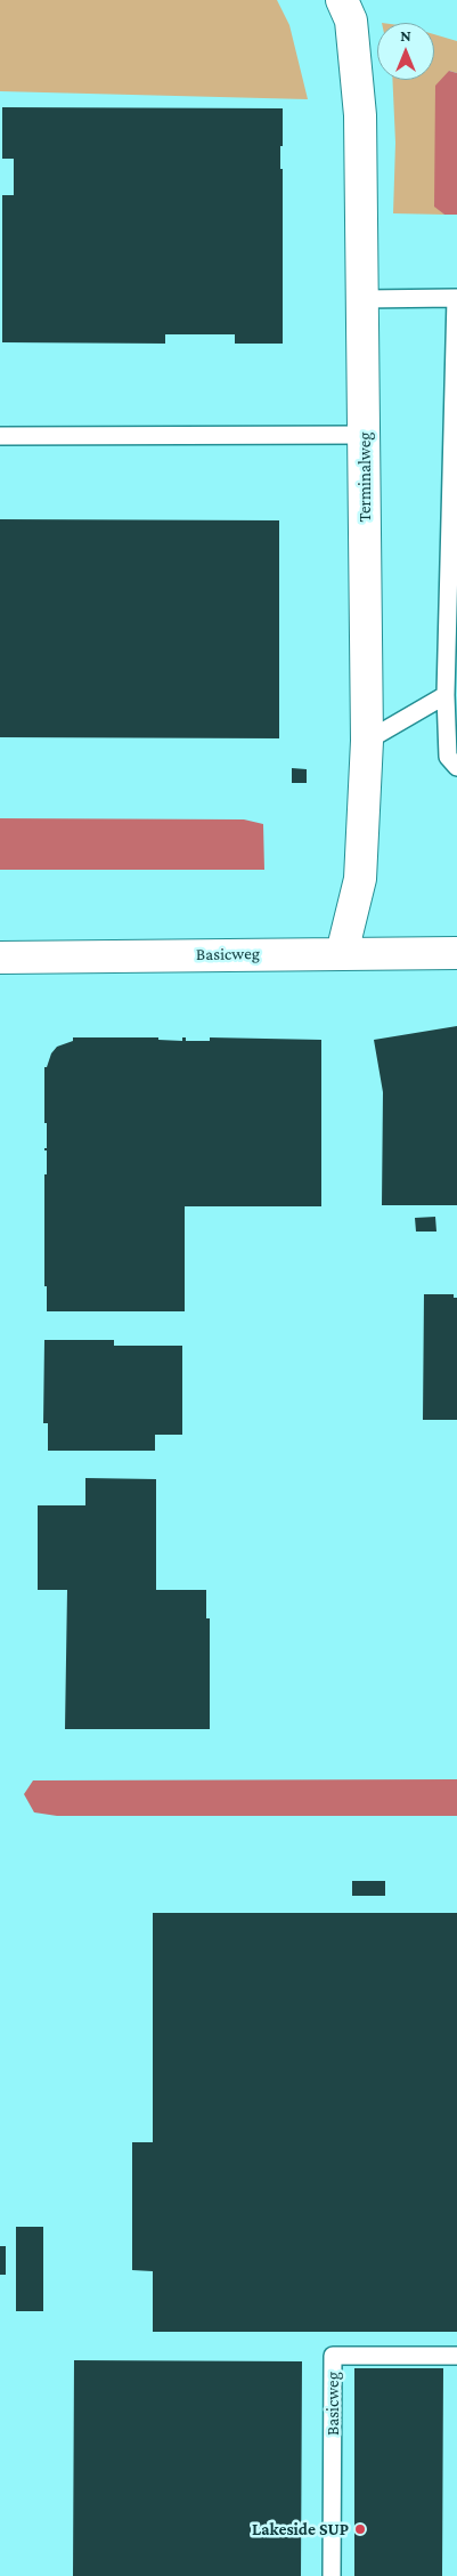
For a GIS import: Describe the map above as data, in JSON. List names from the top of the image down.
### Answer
{
  "streets": {
    "street": ["Terminalweg", "Basicweg"]
  },
  "crossings": [
    ["Terminalweg", "Basicweg"]
  ],
  "places": ["Lakeside SUP"],
  "north": "top"
}
